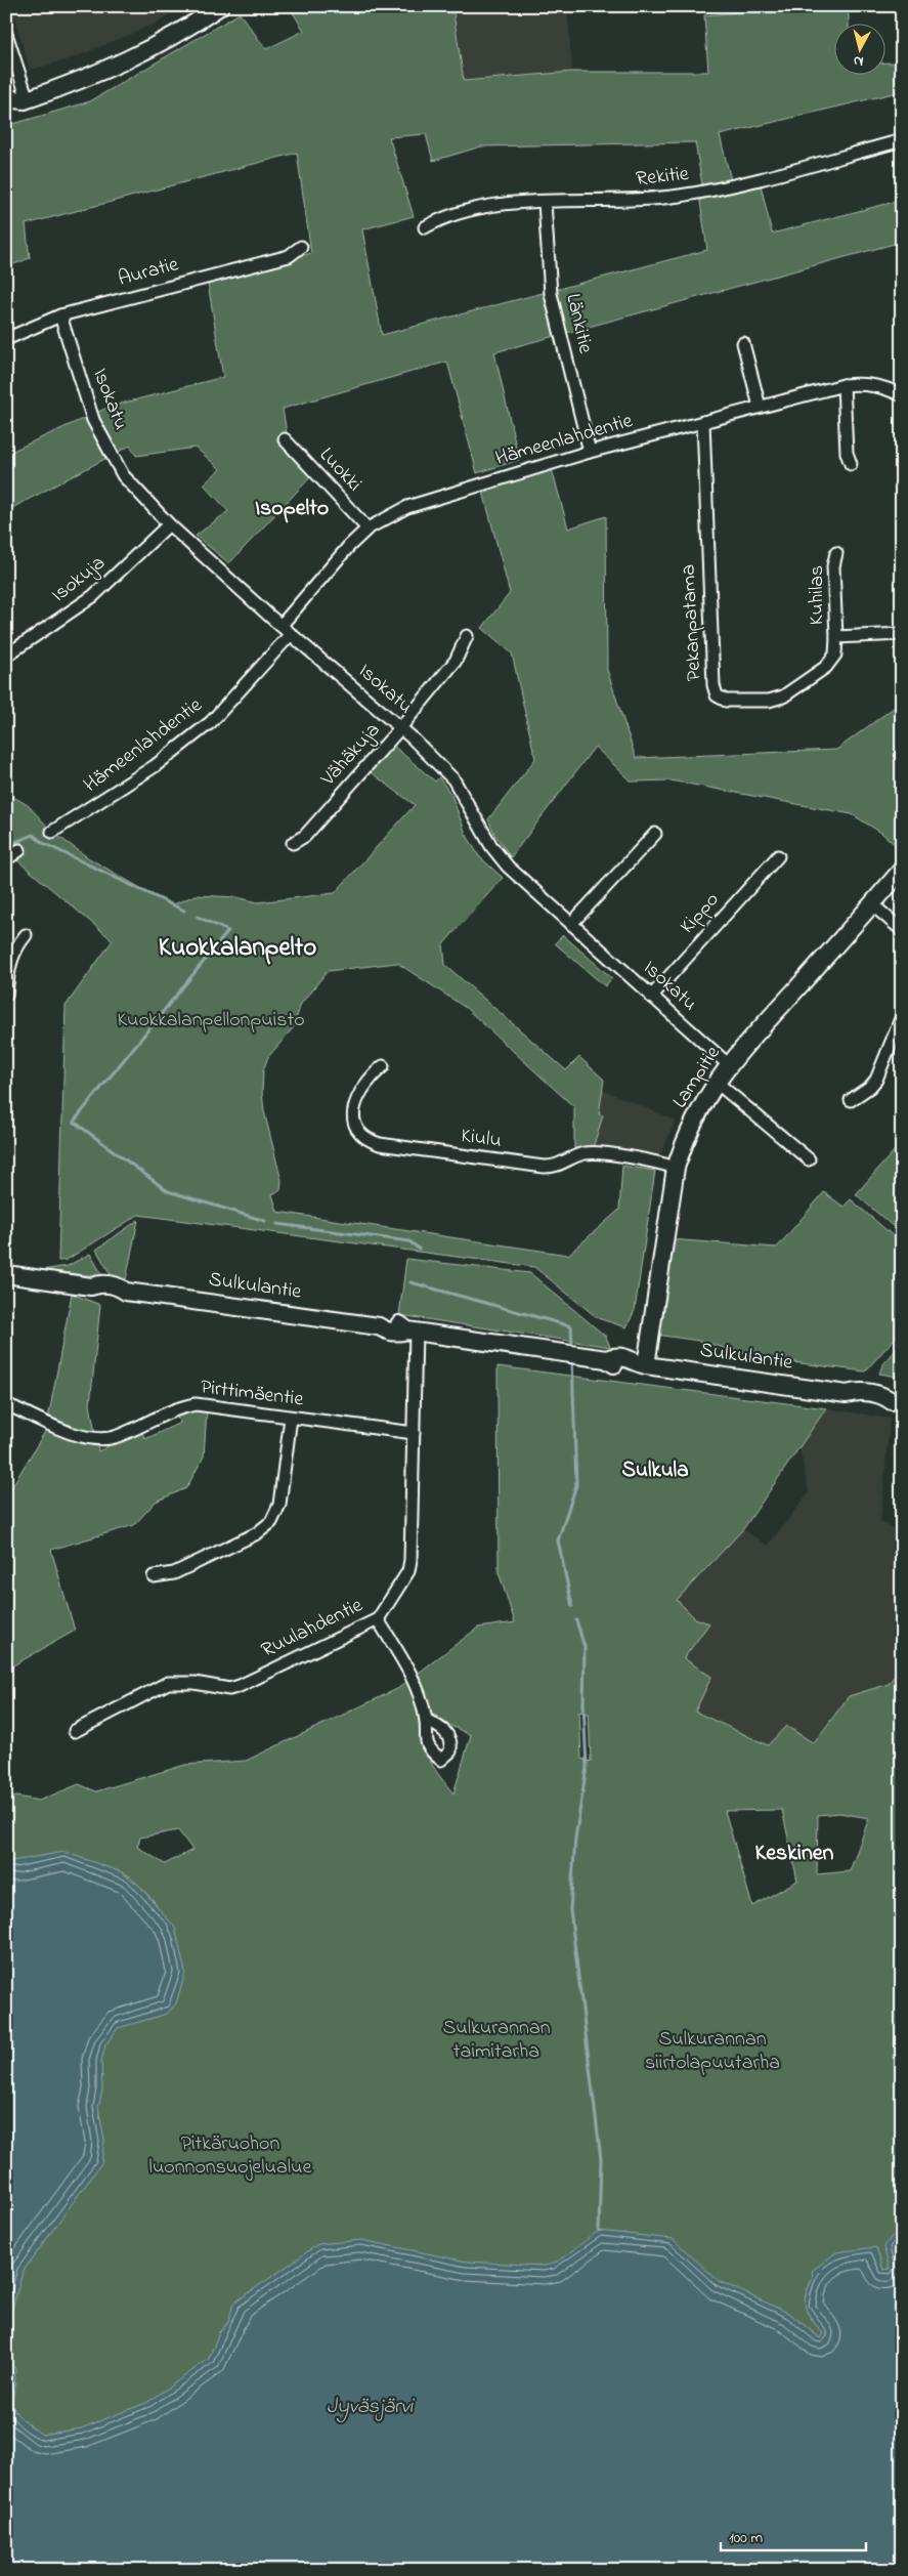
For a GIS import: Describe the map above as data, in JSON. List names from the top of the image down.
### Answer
{
  "streets": {
    "main road": ["Lampitie", "Sulkulantie"],
    "street": [
      "Rekitie",
      "Auratie",
      "Länkitie",
      "Isokatu",
      "Hämeenlahdentie",
      "Luokki",
      "Isokuja",
      "Kuhilas",
      "Pekanpatama",
      "Vähäkuja",
      "Kippo",
      "Kiulu",
      "Pirttimäentie",
      "Ruulahdentie"
    ]
  },
  "crossings": [
    ["Rekitie", "Länkitie"],
    ["Auratie", "Isokatu"],
    ["Länkitie", "Hämeenlahdentie"],
    ["Isokatu", "Hämeenlahdentie"],
    ["Isokatu", "Isokuja"],
    ["Isokatu", "Vähäkuja"],
    ["Isokatu", "Kippo"],
    ["Isokatu", "Lampitie"],
    ["Hämeenlahdentie", "Luokki"],
    ["Hämeenlahdentie", "Pekanpatama"],
    ["Kuhilas", "Pekanpatama"],
    ["Lampitie", "Kiulu"],
    ["Lampitie", "Sulkulantie"],
    ["Sulkulantie", "Ruulahdentie"],
    ["Pirttimäentie", "Ruulahdentie"]
  ],
  "districts": [
    "Isopelto",
    "Kuokkalanpelto",
    "Sulkula",
    "Keskinen"
  ],
  "water": ["Jyväsjärvi"],
  "parks": [
    "Kuokkalanpellonpuisto",
    "Sulkurannan taimitarha",
    "Sulkurannan siirtolapuutarha",
    "Pitkäruohon luonnonsuojelualue"
  ],
  "scale_bar": "100 m",
  "north": "bottom"
}
